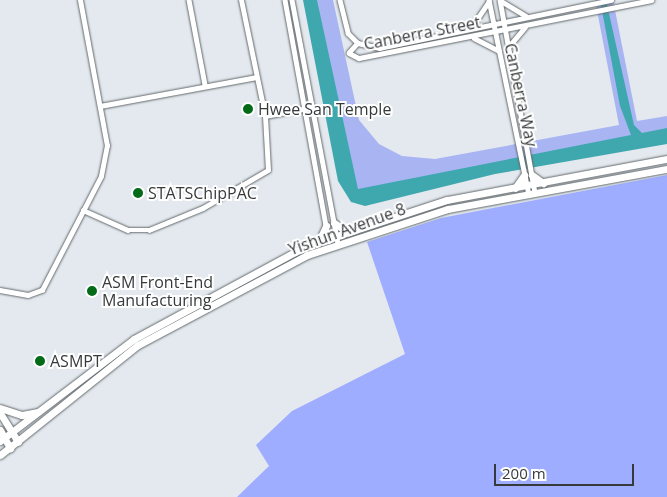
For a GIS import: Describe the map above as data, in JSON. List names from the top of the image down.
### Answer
{
  "streets": {
    "main road": ["Yishun Avenue 8"],
    "street": ["Canberra Street", "Canberra Way"]
  },
  "crossings": [
    ["Canberra Street", "Canberra Way"],
    ["Canberra Way", "Yishun Avenue 8"]
  ],
  "places": [
    "Hwee San Temple",
    "STATSChipPAC",
    "ASM Front-End Manufacturing",
    "ASMPT"
  ],
  "scale_bar": "200 m"
}
